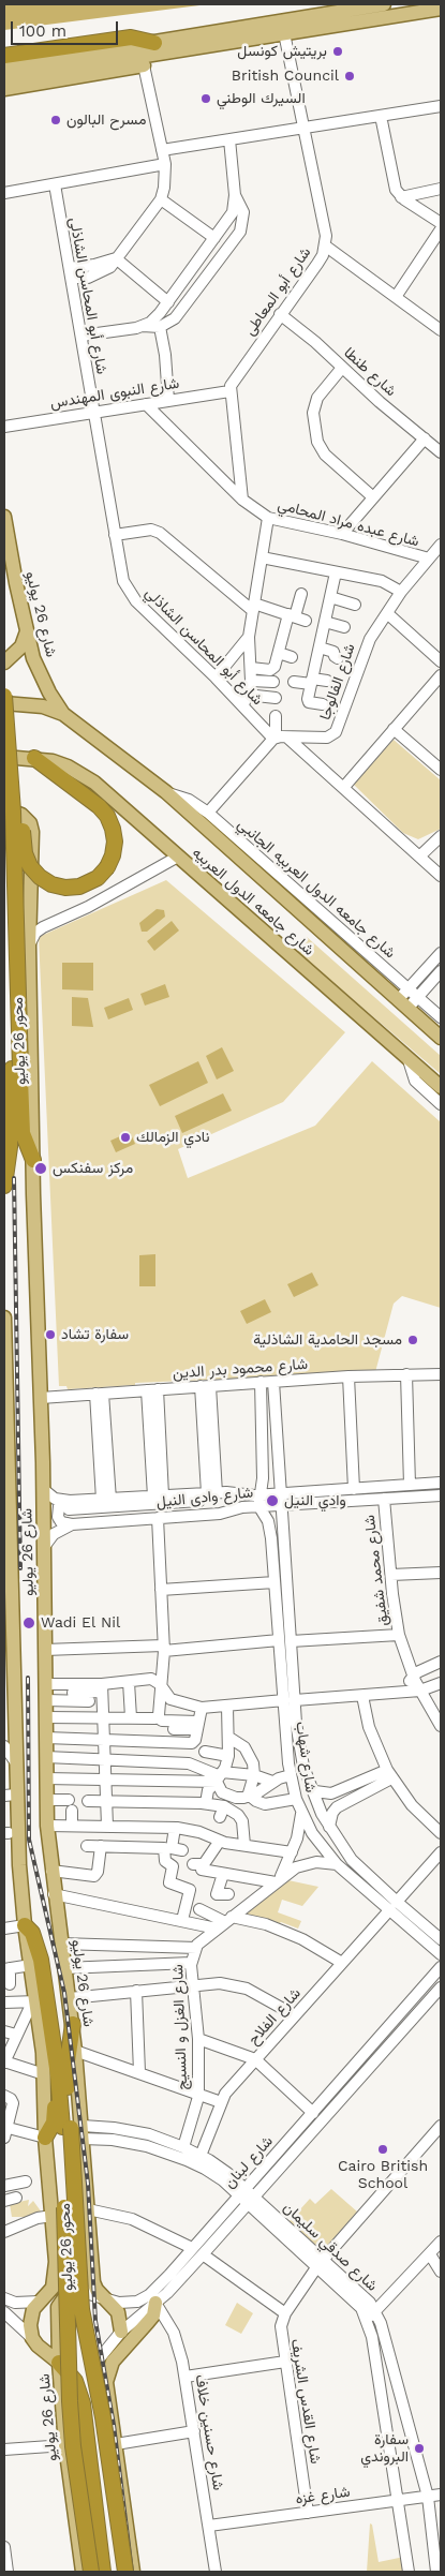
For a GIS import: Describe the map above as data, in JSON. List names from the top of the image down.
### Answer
{
  "streets": {
    "highway": ["محور 26 يوليو"],
    "main road": ["شارع 26 يوليو", "شارع جامعه الدول العربيه"],
    "street": [
      "شارع أبو المعاطى",
      "شارع أبو المحاسن الشاذلى",
      "شارع طنطا",
      "شارع النبوى المهندس",
      "شارع عبده مراد المحامي",
      "شارع أبو المحاسن الشاذلي",
      "شارع الفالوجا",
      "شارع جامعه الدول العربيه الجانبي",
      "شارع محمود بدر الدين",
      "شارع وادى النيل",
      "شارع محمد شفيق",
      "شارع شهاب",
      "شارع الفلاح",
      "شارع الغزل و النسيج",
      "شارع لبنان",
      "شارع صدقي سليمان",
      "شارع القدس الشريف",
      "شارع حسنين خلاف",
      "شارع غزه"
    ]
  },
  "crossings": [
    ["شارع أبو المعاطى", "شارع طنطا"],
    ["شارع أبو المعاطى", "شارع النبوى المهندس"],
    ["شارع أبو المحاسن الشاذلى", "شارع النبوى المهندس"],
    ["شارع أبو المحاسن الشاذلى", "شارع أبو المحاسن الشاذلي"],
    ["شارع النبوى المهندس", "شارع عبده مراد المحامي"],
    ["شارع النبوى المهندس", "شارع أبو المحاسن الشاذلي"],
    ["شارع عبده مراد المحامي", "شارع الفالوجا"],
    ["شارع 26 يوليو", "شارع جامعه الدول العربيه"],
    ["شارع 26 يوليو", "محور 26 يوليو"],
    ["شارع 26 يوليو", "شارع محمود بدر الدين"],
    ["شارع 26 يوليو", "شارع وادى النيل"],
    ["شارع 26 يوليو", "شارع لبنان"],
    ["شارع 26 يوليو", "شارع صدقي سليمان"],
    ["شارع أبو المحاسن الشاذلي", "شارع الفالوجا"],
    ["شارع جامعه الدول العربيه الجانبي", "شارع جامعه الدول العربيه"],
    ["محور 26 يوليو", "شارع صدقي سليمان"],
    ["شارع محمود بدر الدين", "شارع شهاب"],
    ["شارع وادى النيل", "شارع محمد شفيق"],
    ["شارع وادى النيل", "شارع شهاب"],
    ["شارع شهاب", "شارع الفلاح"],
    ["شارع شهاب", "شارع الغزل و النسيج"],
    ["شارع الفلاح", "شارع صدقي سليمان"],
    ["شارع الغزل و النسيج", "شارع صدقي سليمان"],
    ["شارع لبنان", "شارع صدقي سليمان"],
    ["شارع لبنان", "شارع حسنين خلاف"],
    ["شارع صدقي سليمان", "شارع القدس الشريف"],
    ["شارع صدقي سليمان", "شارع غزه"],
    ["شارع القدس الشريف", "شارع غزه"],
    ["شارع حسنين خلاف", "شارع غزه"]
  ],
  "places": [
    "بريتيش كونسل",
    "British Council",
    "السيرك الوطني",
    "مسرح البالون",
    "نادي الزمالك",
    "مركز سفنكس",
    "سفارة تشاد",
    "مسجد الحامدية الشاذلية",
    "وادي النيل",
    "Wadi El Nil",
    "Cairo British School",
    "سفارة البروندي"
  ],
  "scale_bar": "100 m"
}
